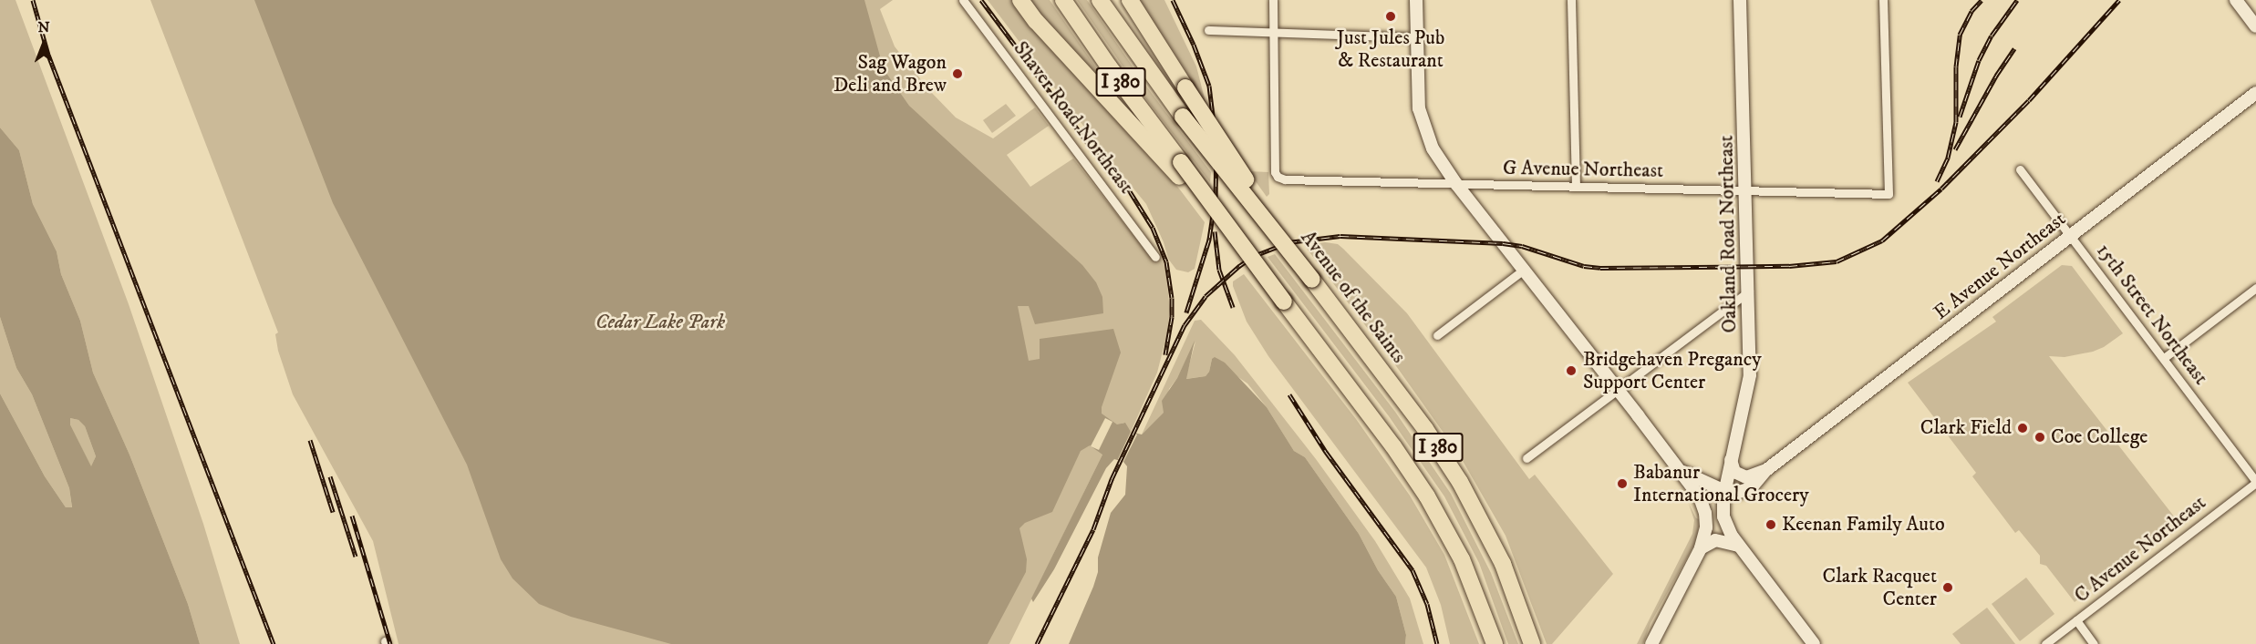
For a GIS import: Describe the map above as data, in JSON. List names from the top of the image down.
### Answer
{
  "streets": {
    "highway": ["I 380", "Avenue of the Saints"],
    "main road": ["Oakland Road Northeast", "E Avenue Northeast"],
    "street": [
      "Shaver Road Northeast",
      "G Avenue Northeast",
      "15th Street Northeast",
      "C Avenue Northeast"
    ]
  },
  "crossings": [
    ["G Avenue Northeast", "Oakland Road Northeast"],
    ["Oakland Road Northeast", "E Avenue Northeast"],
    ["E Avenue Northeast", "15th Street Northeast"],
    ["15th Street Northeast", "C Avenue Northeast"]
  ],
  "parks": ["Cedar Lake Park"],
  "places": [
    "Just Jules Pub & Restaurant",
    "Sag Wagon Deli and Brew",
    "Bridgehaven Pregancy Support Center",
    "Clark Field",
    "Coe College",
    "Babanur International Grocery",
    "Keenan Family Auto",
    "Clark Racquet Center"
  ],
  "north": "top"
}
